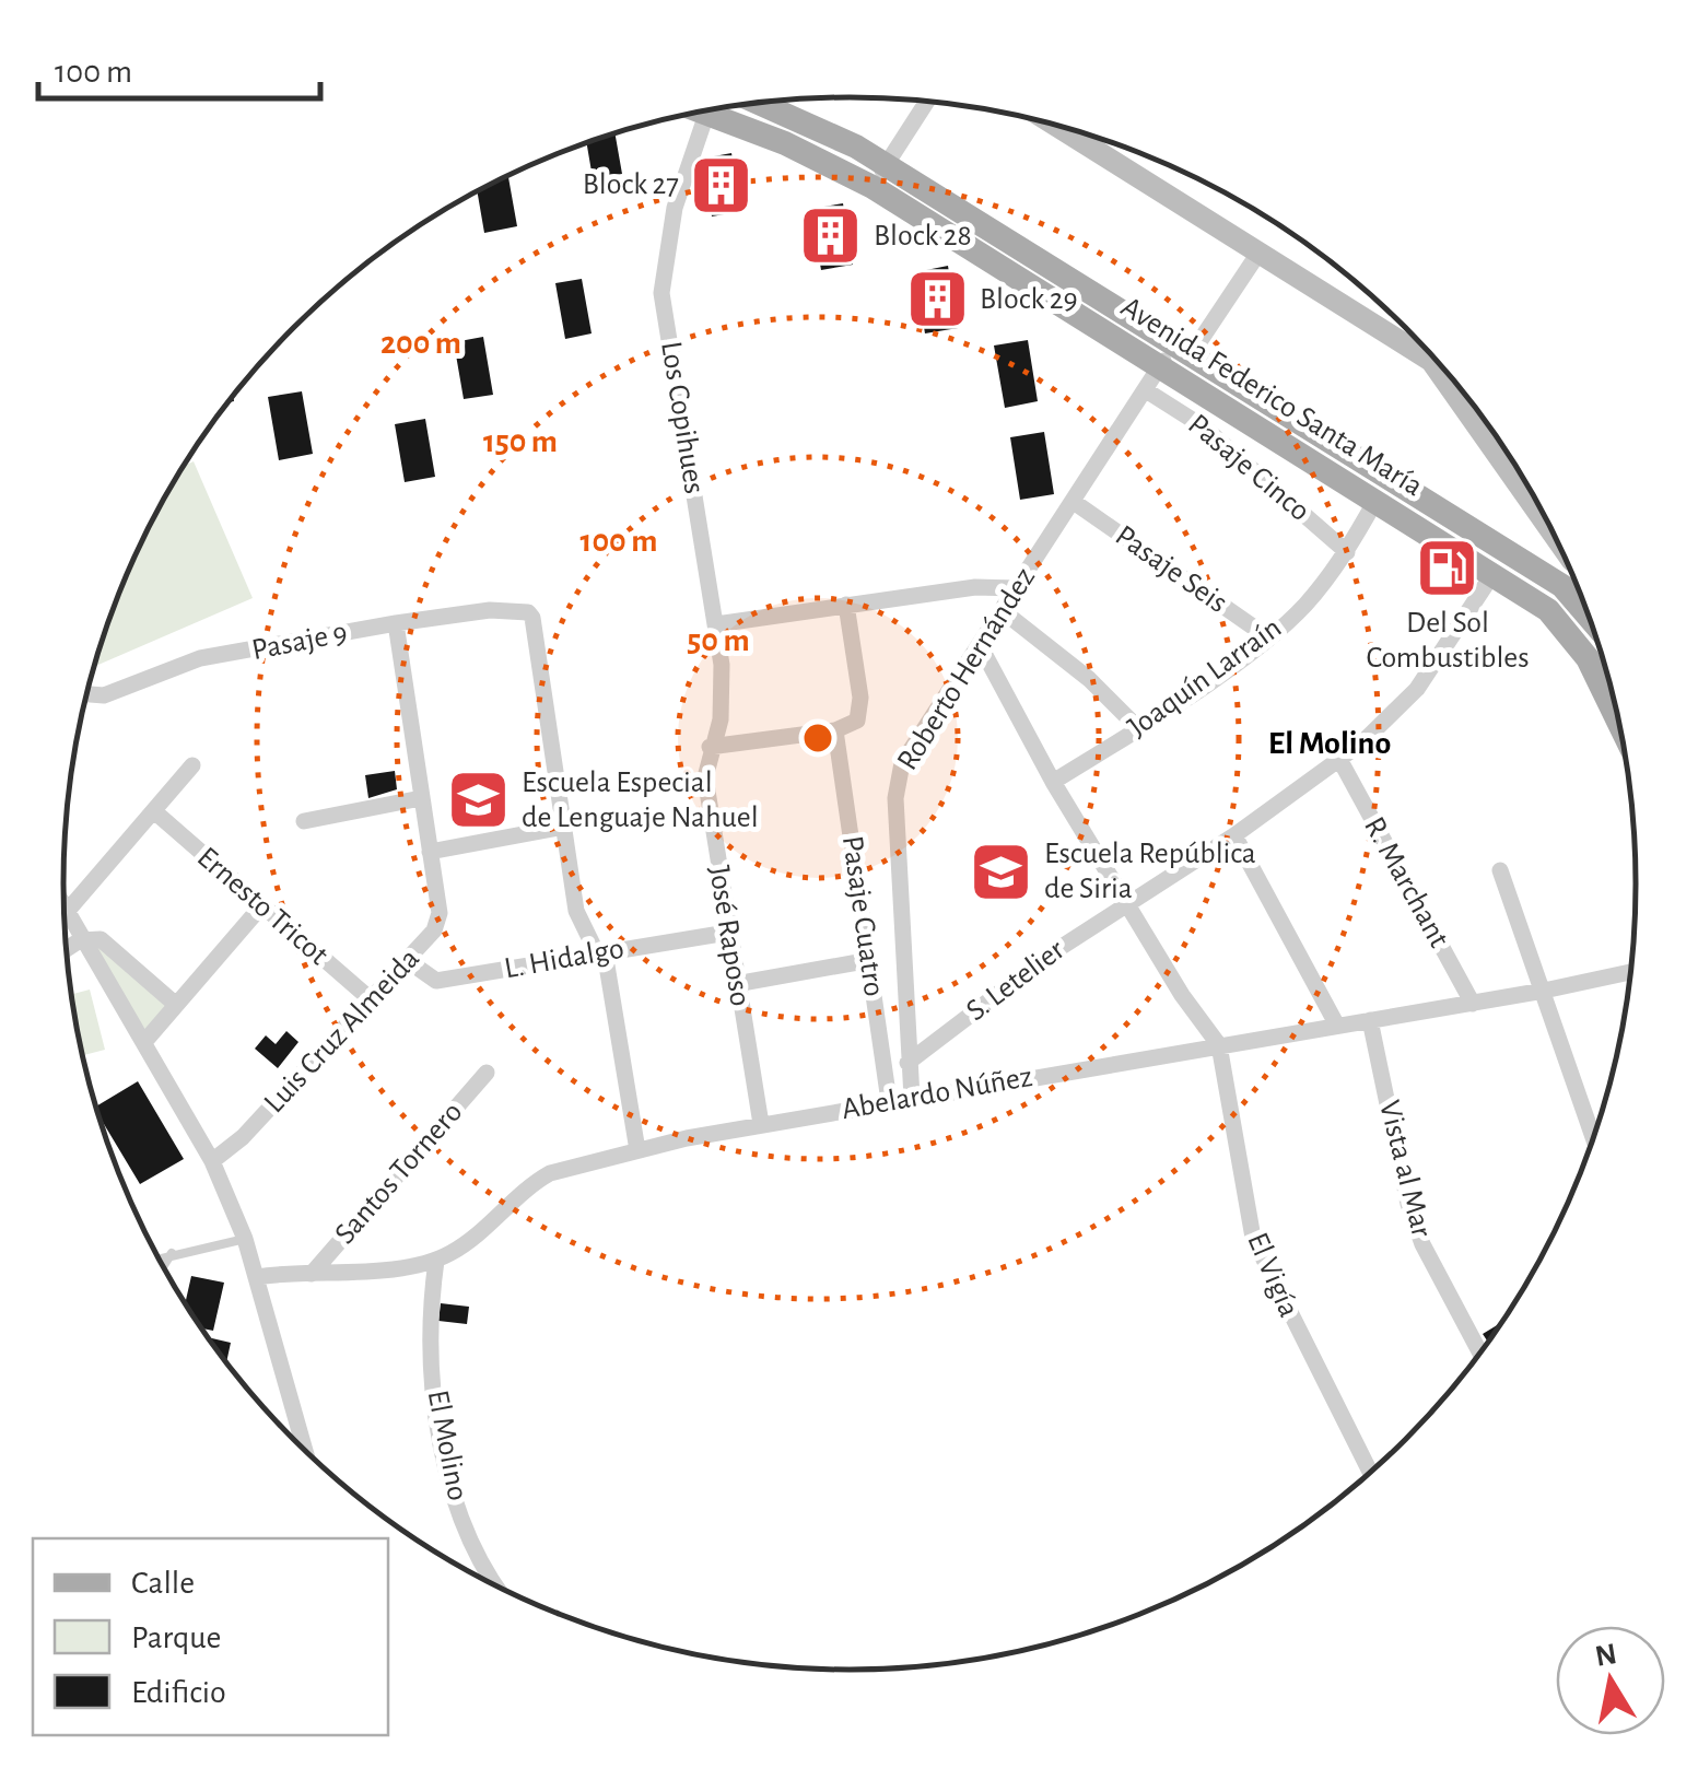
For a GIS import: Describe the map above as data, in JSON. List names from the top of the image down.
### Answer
{
  "streets": {
    "main road": ["Avenida Federico Santa María"],
    "street": [
      "Los Copihues",
      "Pasaje Cinco",
      "Pasaje Seis",
      "Pasaje 9",
      "Roberto Hernández",
      "Joaquín Larraín",
      "R. Marchant",
      "Ernesto Tricot",
      "Pasaje Cuatro",
      "José Raposo",
      "L. Hidalgo",
      "S. Letelier",
      "Luis Cruz Almeida",
      "Abelardo Núñez",
      "Vista al Mar",
      "Santos Tornero",
      "El Vigía",
      "El Molino"
    ]
  },
  "crossings": [
    ["Avenida Federico Santa María", "Roberto Hernández"],
    ["Avenida Federico Santa María", "Joaquín Larraín"],
    ["Avenida Federico Santa María", "S. Letelier"],
    ["Los Copihues", "José Raposo"],
    ["Pasaje Cinco", "Roberto Hernández"],
    ["Pasaje Cinco", "Joaquín Larraín"],
    ["Pasaje Seis", "Roberto Hernández"],
    ["Pasaje Seis", "Joaquín Larraín"],
    ["Pasaje 9", "Luis Cruz Almeida"],
    ["Roberto Hernández", "S. Letelier"],
    ["Roberto Hernández", "Abelardo Núñez"],
    ["R. Marchant", "S. Letelier"],
    ["R. Marchant", "Abelardo Núñez"],
    ["Ernesto Tricot", "Luis Cruz Almeida"],
    ["Pasaje Cuatro", "Abelardo Núñez"],
    ["José Raposo", "L. Hidalgo"],
    ["José Raposo", "Abelardo Núñez"],
    ["L. Hidalgo", "Luis Cruz Almeida"],
    ["Abelardo Núñez", "Vista al Mar"],
    ["Abelardo Núñez", "Santos Tornero"],
    ["Abelardo Núñez", "El Vigía"],
    ["Abelardo Núñez", "El Molino"]
  ],
  "districts": ["El Molino"],
  "places": {
    "building": ["Block 27", "Block 28", "Block 29"],
    "fuel station": ["Del Sol Combustibles"],
    "school or university": ["Escuela Especial de Lenguaje Nahuel", "Escuela República de Siria"]
  },
  "legend": ["Calle", "Parque", "Edificio"],
  "scale_bar": "100 m",
  "north": "top",
  "rings": [
    "200 m",
    "150 m",
    "100 m",
    "50 m"
  ]
}
